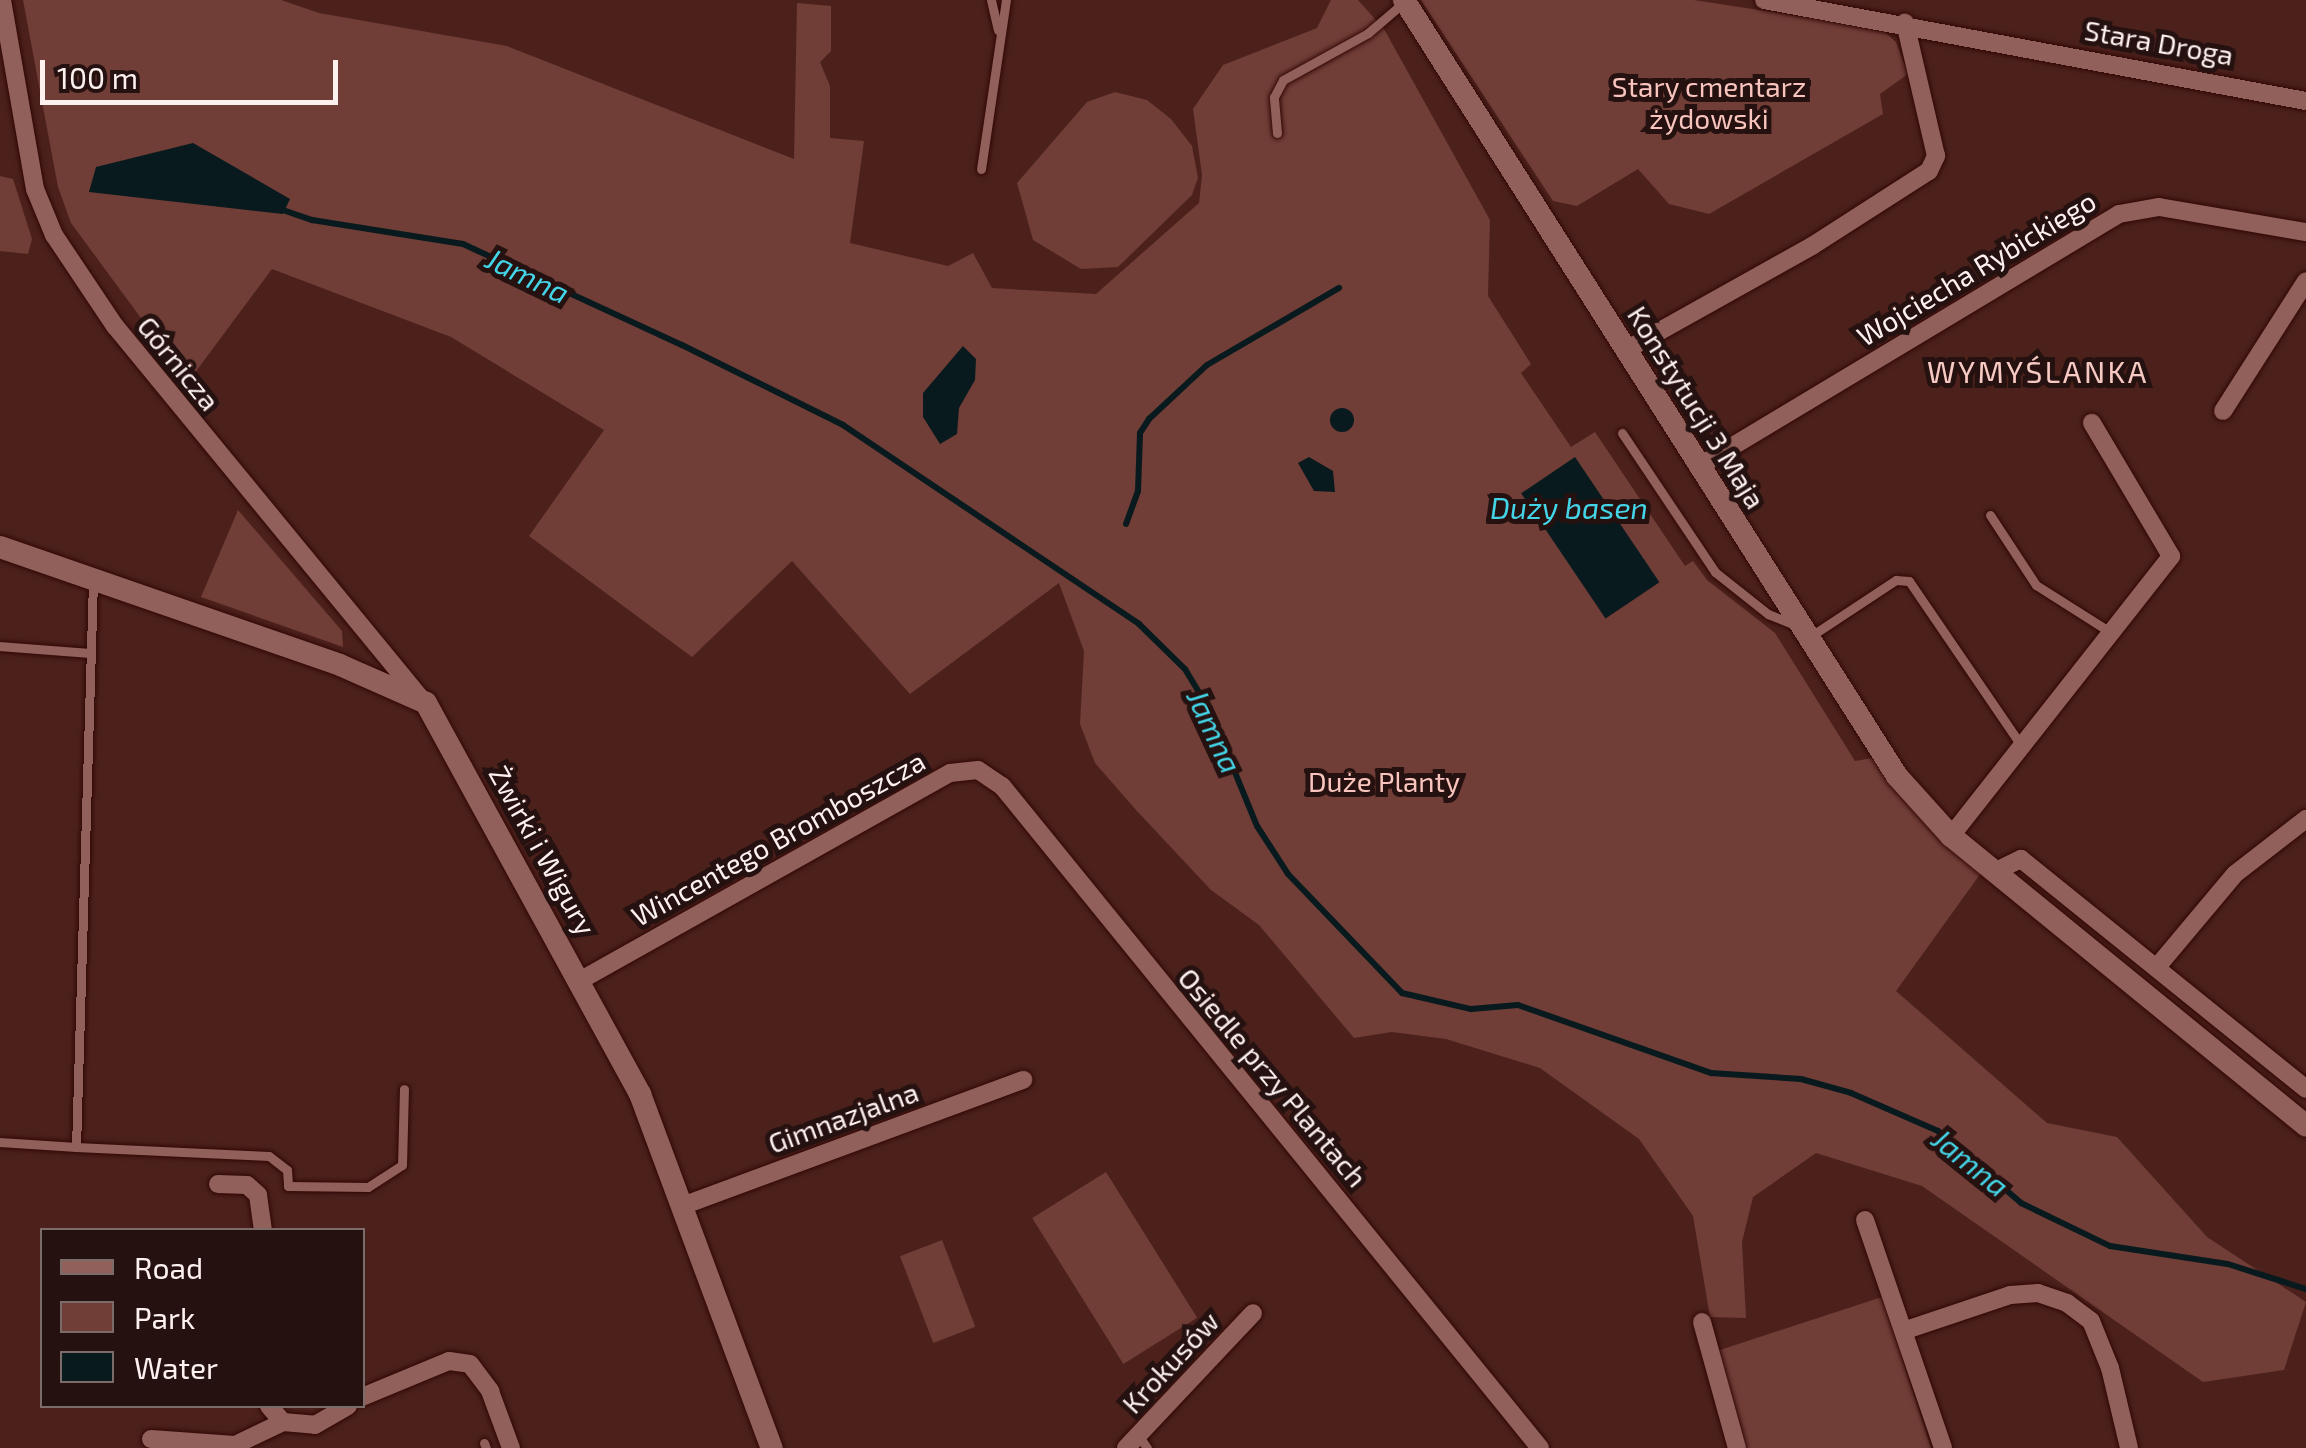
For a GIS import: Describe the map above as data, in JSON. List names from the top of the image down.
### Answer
{
  "streets": {
    "street": [
      "Stara Droga",
      "Wojciecha Rybickiego",
      "Górnicza",
      "Konstytucji 3 Maja",
      "Wincentego Bromboszcza",
      "Żwirki i Wigury",
      "Osiedle przy Plantach",
      "Gimnazjalna",
      "Krokusów"
    ]
  },
  "crossings": [
    ["Wojciecha Rybickiego", "Konstytucji 3 Maja"],
    ["Górnicza", "Żwirki i Wigury"],
    ["Wincentego Bromboszcza", "Żwirki i Wigury"],
    ["Wincentego Bromboszcza", "Osiedle przy Plantach"],
    ["Żwirki i Wigury", "Gimnazjalna"]
  ],
  "districts": ["WYMYŚLANKA"],
  "water": ["Jamna", "Duży basen"],
  "parks": ["Stary cmentarz żydowski", "Duże Planty"],
  "legend": ["Road", "Park", "Water"],
  "scale_bar": "100 m"
}
